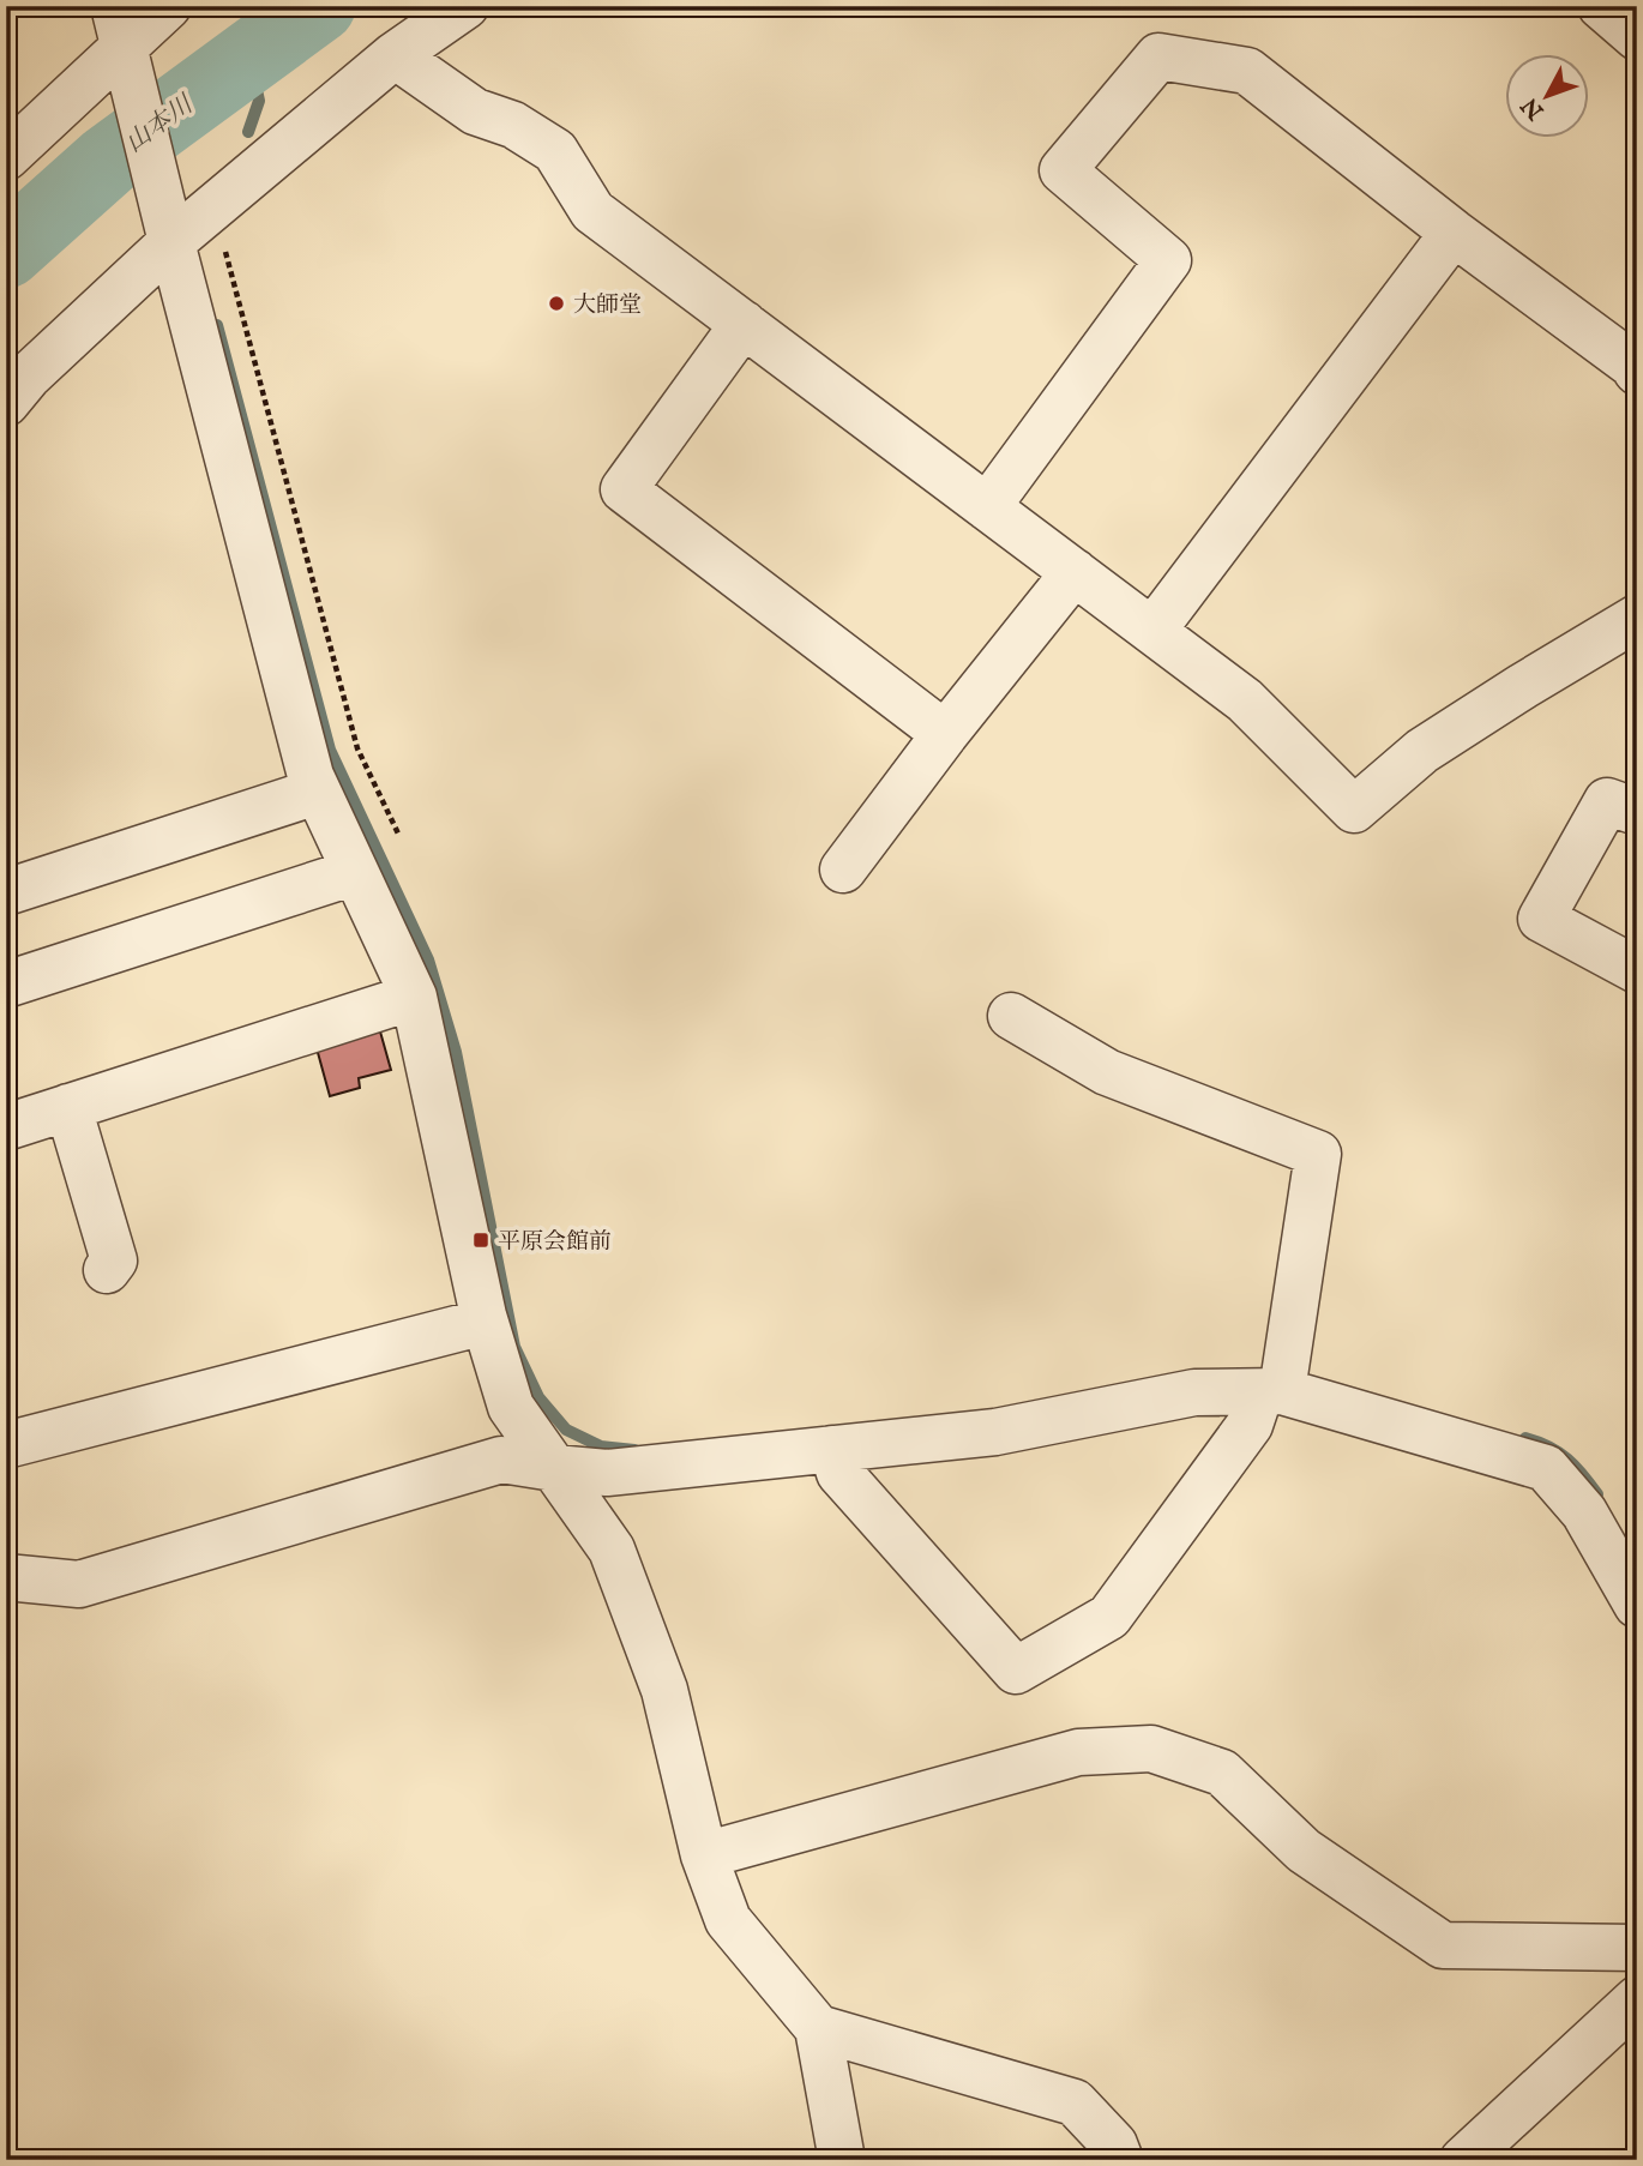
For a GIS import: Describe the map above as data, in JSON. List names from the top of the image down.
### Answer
{
  "water": ["山本川"],
  "places": {
    "other": ["大師堂"],
    "transit": ["平原会館前"]
  },
  "north": "bottom left"
}
